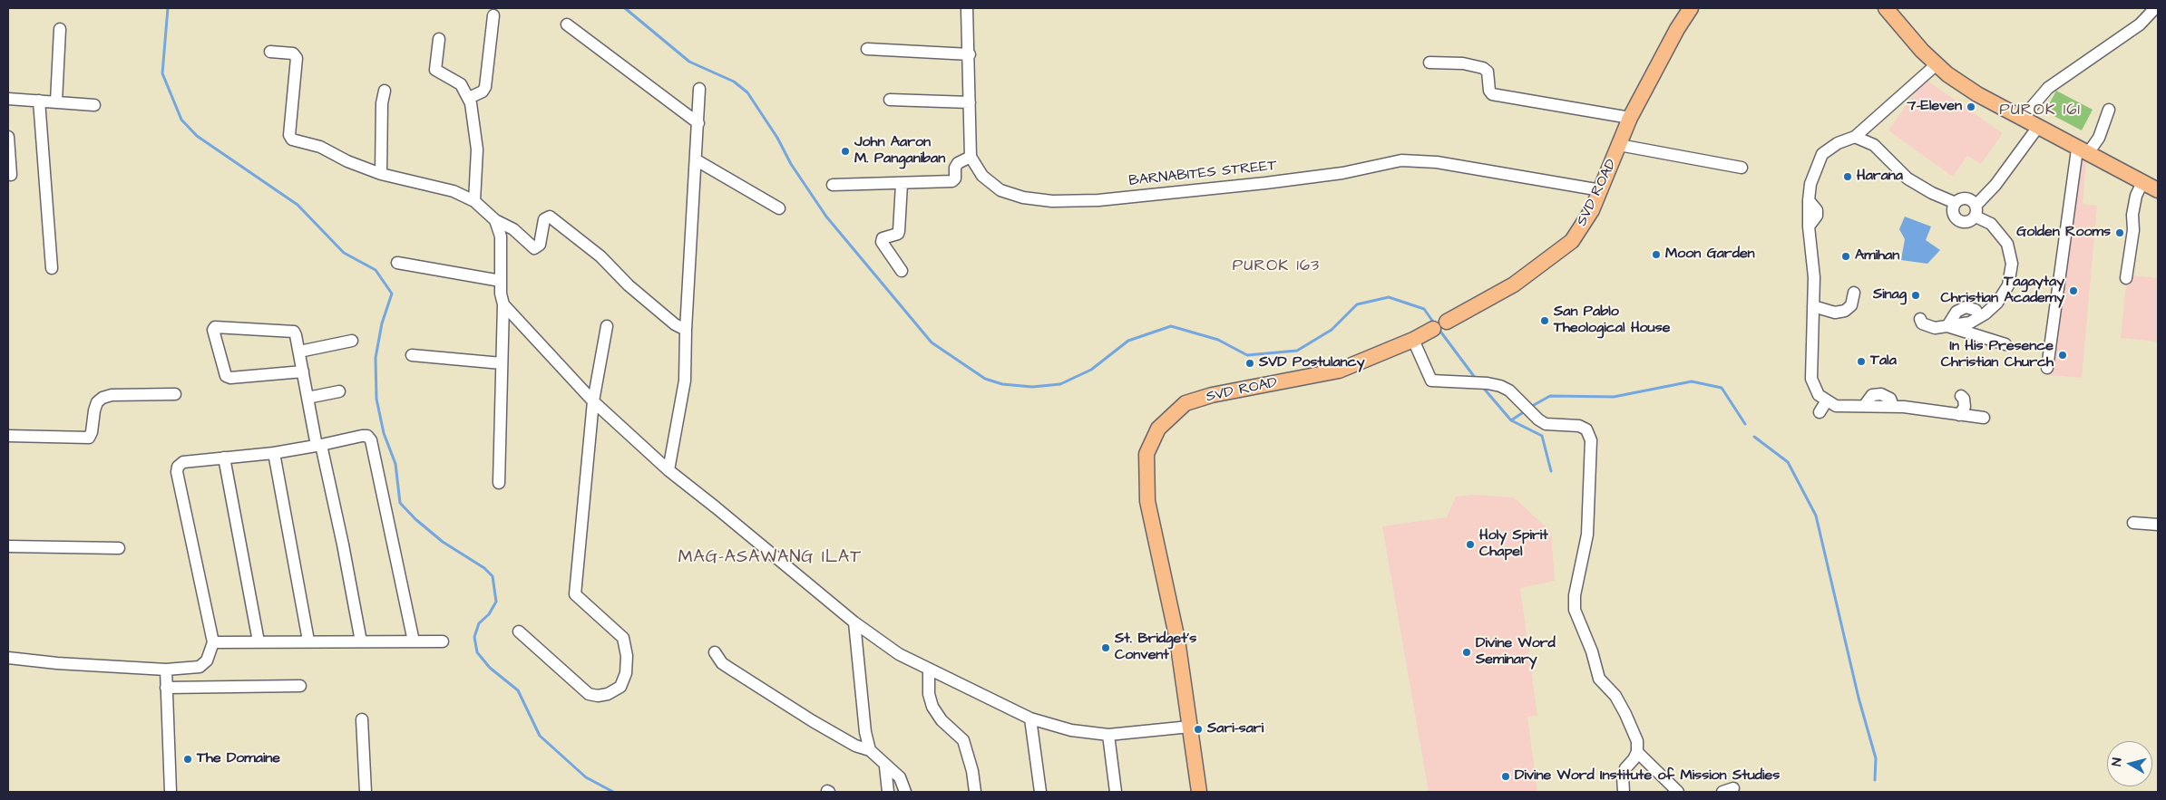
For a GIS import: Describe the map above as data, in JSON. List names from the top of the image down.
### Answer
{
  "streets": {
    "main road": ["SVD ROAD"],
    "street": ["BARNABITES STREET"]
  },
  "crossings": [
    ["BARNABITES STREET", "SVD ROAD"]
  ],
  "districts": ["PUROK 161", "PUROK 163", "MAG-ASAWANG ILAT"],
  "places": [
    "7-Eleven",
    "John Aaron M. Panganiban",
    "Harana",
    "Golden Rooms",
    "Moon Garden",
    "Amihan",
    "Tagaytay Christian Academy",
    "Sinag",
    "San Pablo Theological House",
    "In His Presence Christian Church",
    "Tala",
    "SVD Postulancy",
    "Holy Spirit Chapel",
    "St. Bridget's Convent",
    "Divine Word Seminary",
    "Sari-sari",
    "The Domaine",
    "Divine Word Institute of Mission Studies"
  ],
  "north": "left"
}
